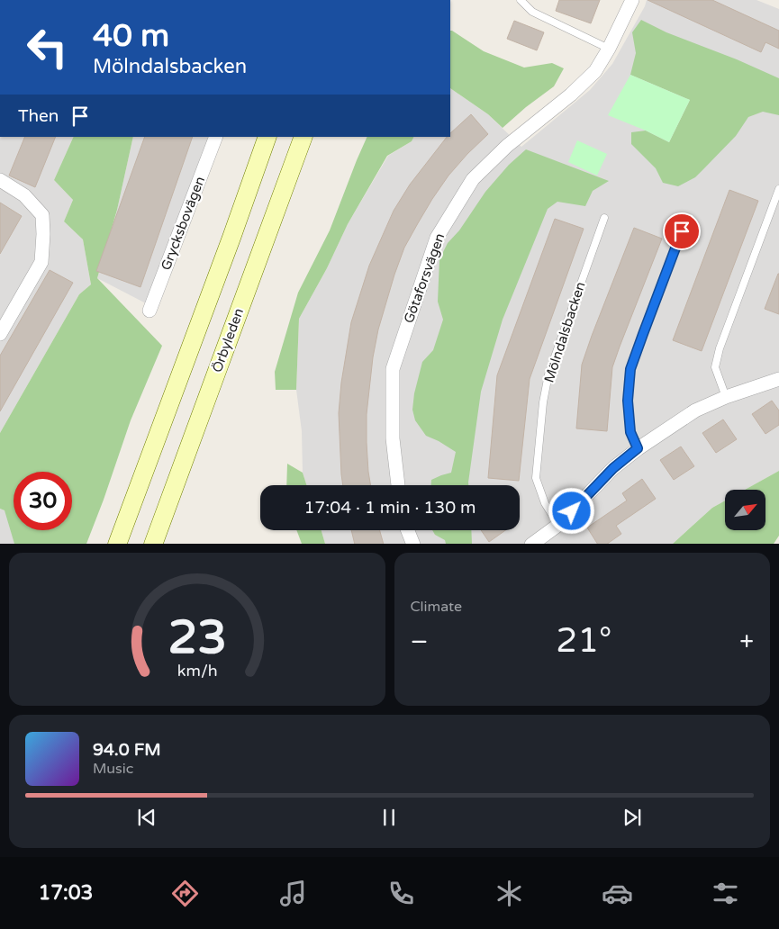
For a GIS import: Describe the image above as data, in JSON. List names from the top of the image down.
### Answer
{
  "streets": {
    "main road": ["Örbyleden"],
    "street": ["Grycksbovägen", "Götaforsvägen"],
    "lane": ["Mölndalsbacken"]
  },
  "north": "top right",
  "page": {
    "turn": ["40 m", "Mölndalsbacken"],
    "then": "Then",
    "limit": "30",
    "trip": "17:04 · 1 min · 130 m",
    "tile": "Climate",
    "heat": ["−", "21°", "+"],
    "song": ["94.0 FM", "Music"],
    "tabs": "17:03",
    "gauge": ["23", "km/h"]
  }
}
